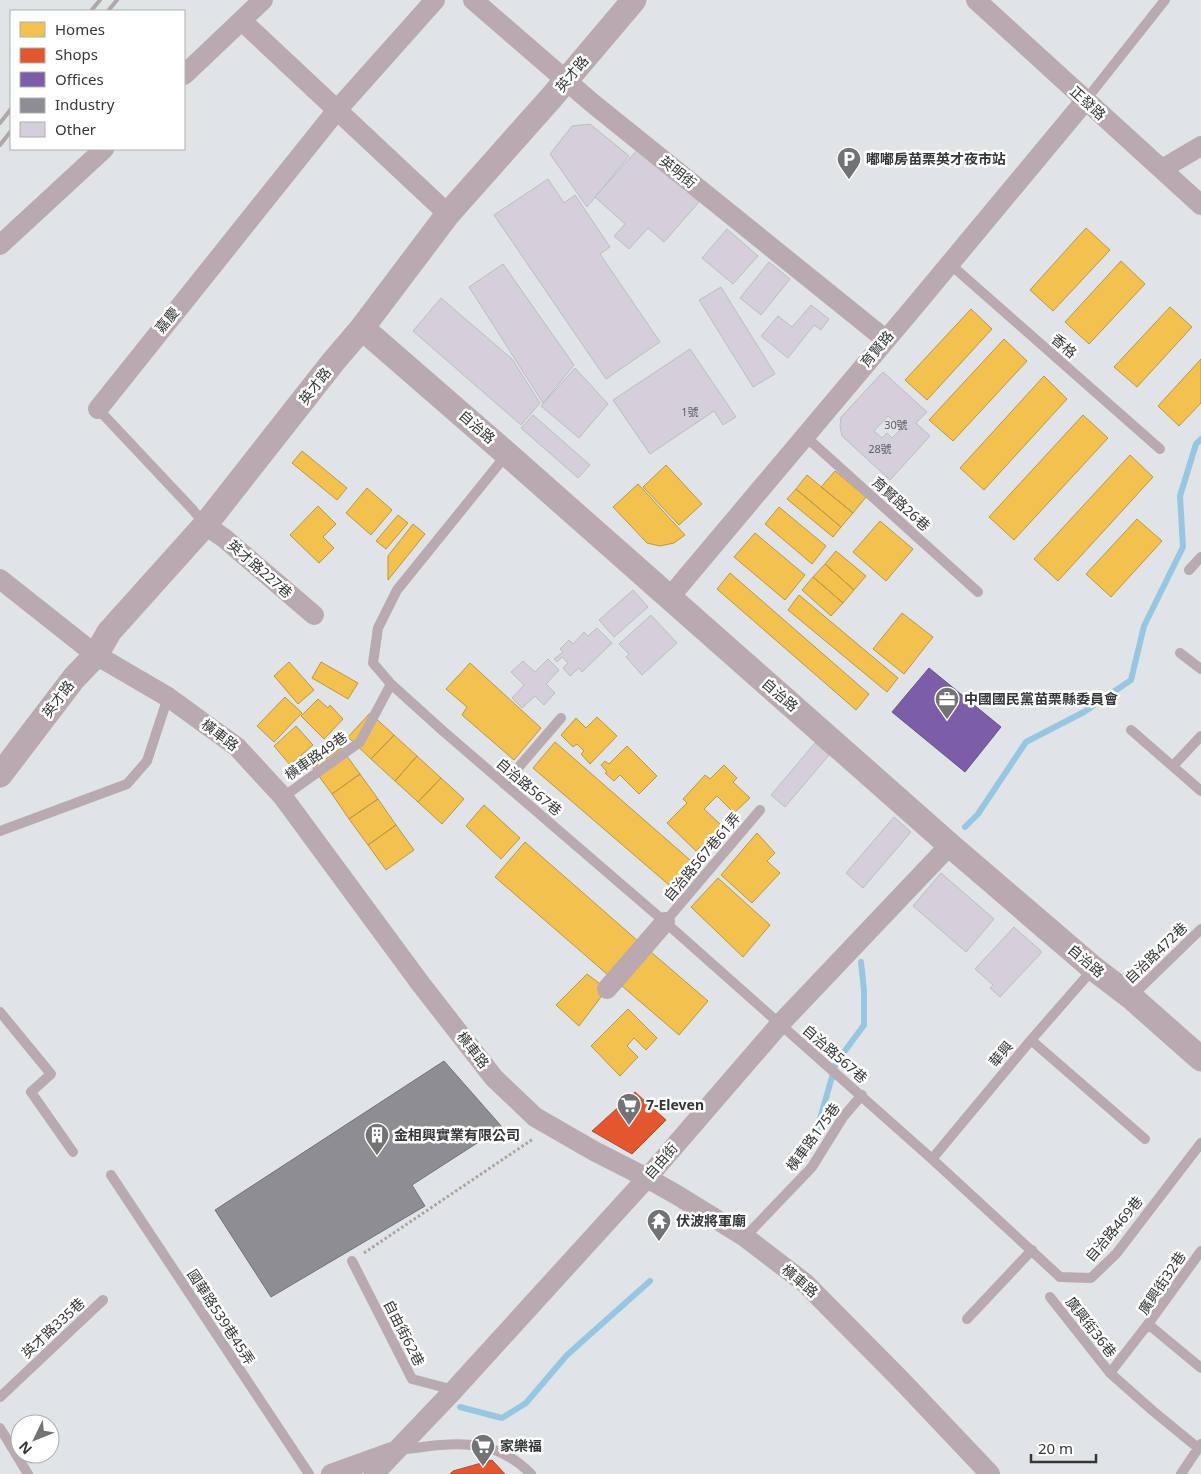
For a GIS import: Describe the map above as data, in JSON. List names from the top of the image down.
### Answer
{
  "streets": {
    "street": [
      "英才路",
      "正發路",
      "英明街",
      "嘉慶",
      "育賢路",
      "自治路",
      "英才路227巷",
      "橫車路",
      "自由街"
    ],
    "lane": [
      "香格",
      "育賢路26巷",
      "橫車路49巷",
      "自治路567巷",
      "自治路567巷61弄",
      "自治路472巷",
      "華興",
      "橫車路175巷",
      "自治路469巷",
      "廣興街32巷",
      "國華路539巷45弄",
      "廣興街36巷",
      "英才路335巷",
      "自由街62巷"
    ]
  },
  "crossings": [
    ["英才路", "英明街"],
    ["英才路", "嘉慶"],
    ["英才路", "自治路"],
    ["英才路", "英才路227巷"],
    ["英才路", "橫車路"],
    ["正發路", "育賢路"],
    ["英明街", "育賢路"],
    ["嘉慶", "英才路227巷"],
    ["香格", "育賢路"],
    ["育賢路", "自治路"],
    ["育賢路", "育賢路26巷"],
    ["自治路", "自治路567巷"],
    ["自治路", "自治路472巷"],
    ["自治路", "華興"],
    ["自治路", "自由街"],
    ["橫車路", "橫車路49巷"],
    ["橫車路", "橫車路175巷"],
    ["橫車路", "自由街"],
    ["橫車路49巷", "自治路567巷"],
    ["自治路567巷", "自治路567巷61弄"],
    ["自治路567巷", "橫車路175巷"],
    ["自治路567巷", "自由街"],
    ["自由街", "自由街62巷"],
    ["廣興街32巷", "廣興街36巷"]
  ],
  "places": {
    "parking": ["嘟嘟房苗栗英才夜市站"],
    "office": ["中國國民黨苗栗縣委員會"],
    "supermarket": ["7-Eleven", "家樂福"],
    "building": ["金相興實業有限公司"],
    "temple": ["伏波將軍廟"]
  },
  "house_numbers": ["1號", "30號", "28號"],
  "legend": [
    "Homes",
    "Shops",
    "Offices",
    "Industry",
    "Other"
  ],
  "scale_bar": "20 m",
  "north": "bottom left"
}
